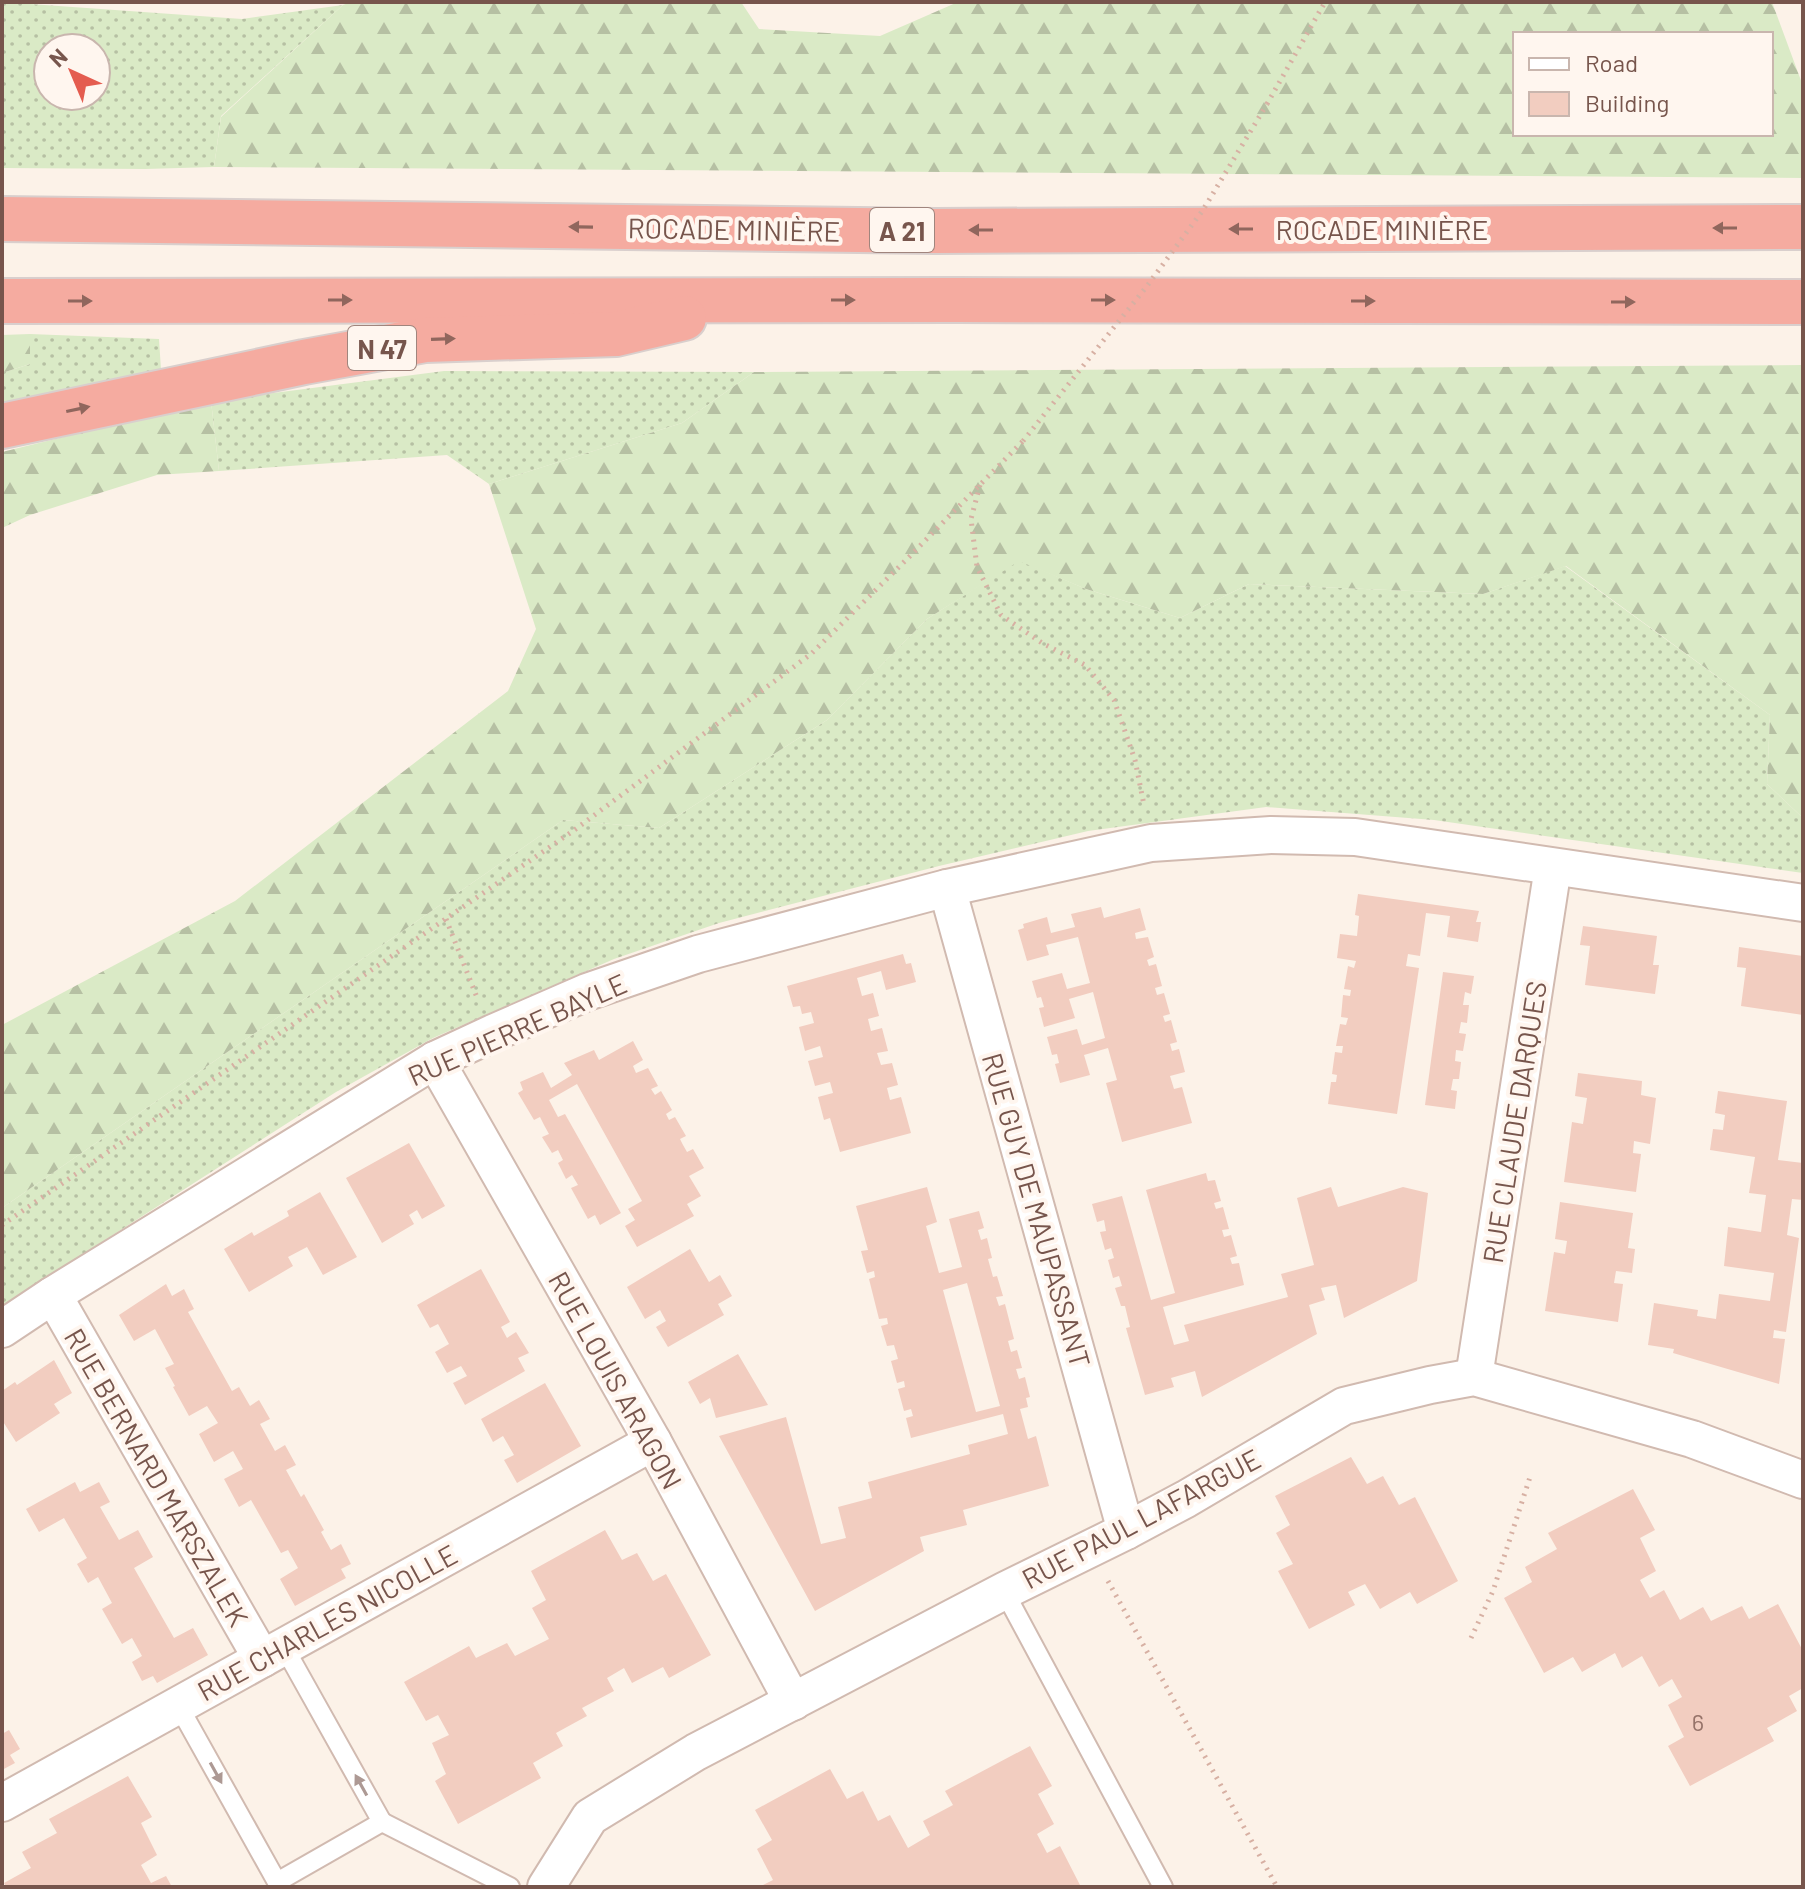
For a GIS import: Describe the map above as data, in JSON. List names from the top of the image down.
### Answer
{
  "streets": {
    "highway": ["ROCADE MINIÈRE", "A 21", "N 47"],
    "street": [
      "RUE PIERRE BAYLE",
      "RUE CLAUDE DARQUES",
      "RUE GUY DE MAUPASSANT",
      "RUE LOUIS ARAGON",
      "RUE BERNARD MARSZALEK",
      "RUE PAUL LAFARGUE",
      "RUE CHARLES NICOLLE"
    ]
  },
  "crossings": [
    ["RUE PIERRE BAYLE", "RUE CLAUDE DARQUES"],
    ["RUE PIERRE BAYLE", "RUE GUY DE MAUPASSANT"],
    ["RUE PIERRE BAYLE", "RUE LOUIS ARAGON"],
    ["RUE PIERRE BAYLE", "RUE BERNARD MARSZALEK"],
    ["RUE CLAUDE DARQUES", "RUE PAUL LAFARGUE"],
    ["RUE GUY DE MAUPASSANT", "RUE PAUL LAFARGUE"],
    ["RUE LOUIS ARAGON", "RUE PAUL LAFARGUE"],
    ["RUE LOUIS ARAGON", "RUE CHARLES NICOLLE"],
    ["RUE BERNARD MARSZALEK", "RUE CHARLES NICOLLE"]
  ],
  "house_numbers": ["6"],
  "legend": ["Road", "Building"],
  "north": "top left"
}
